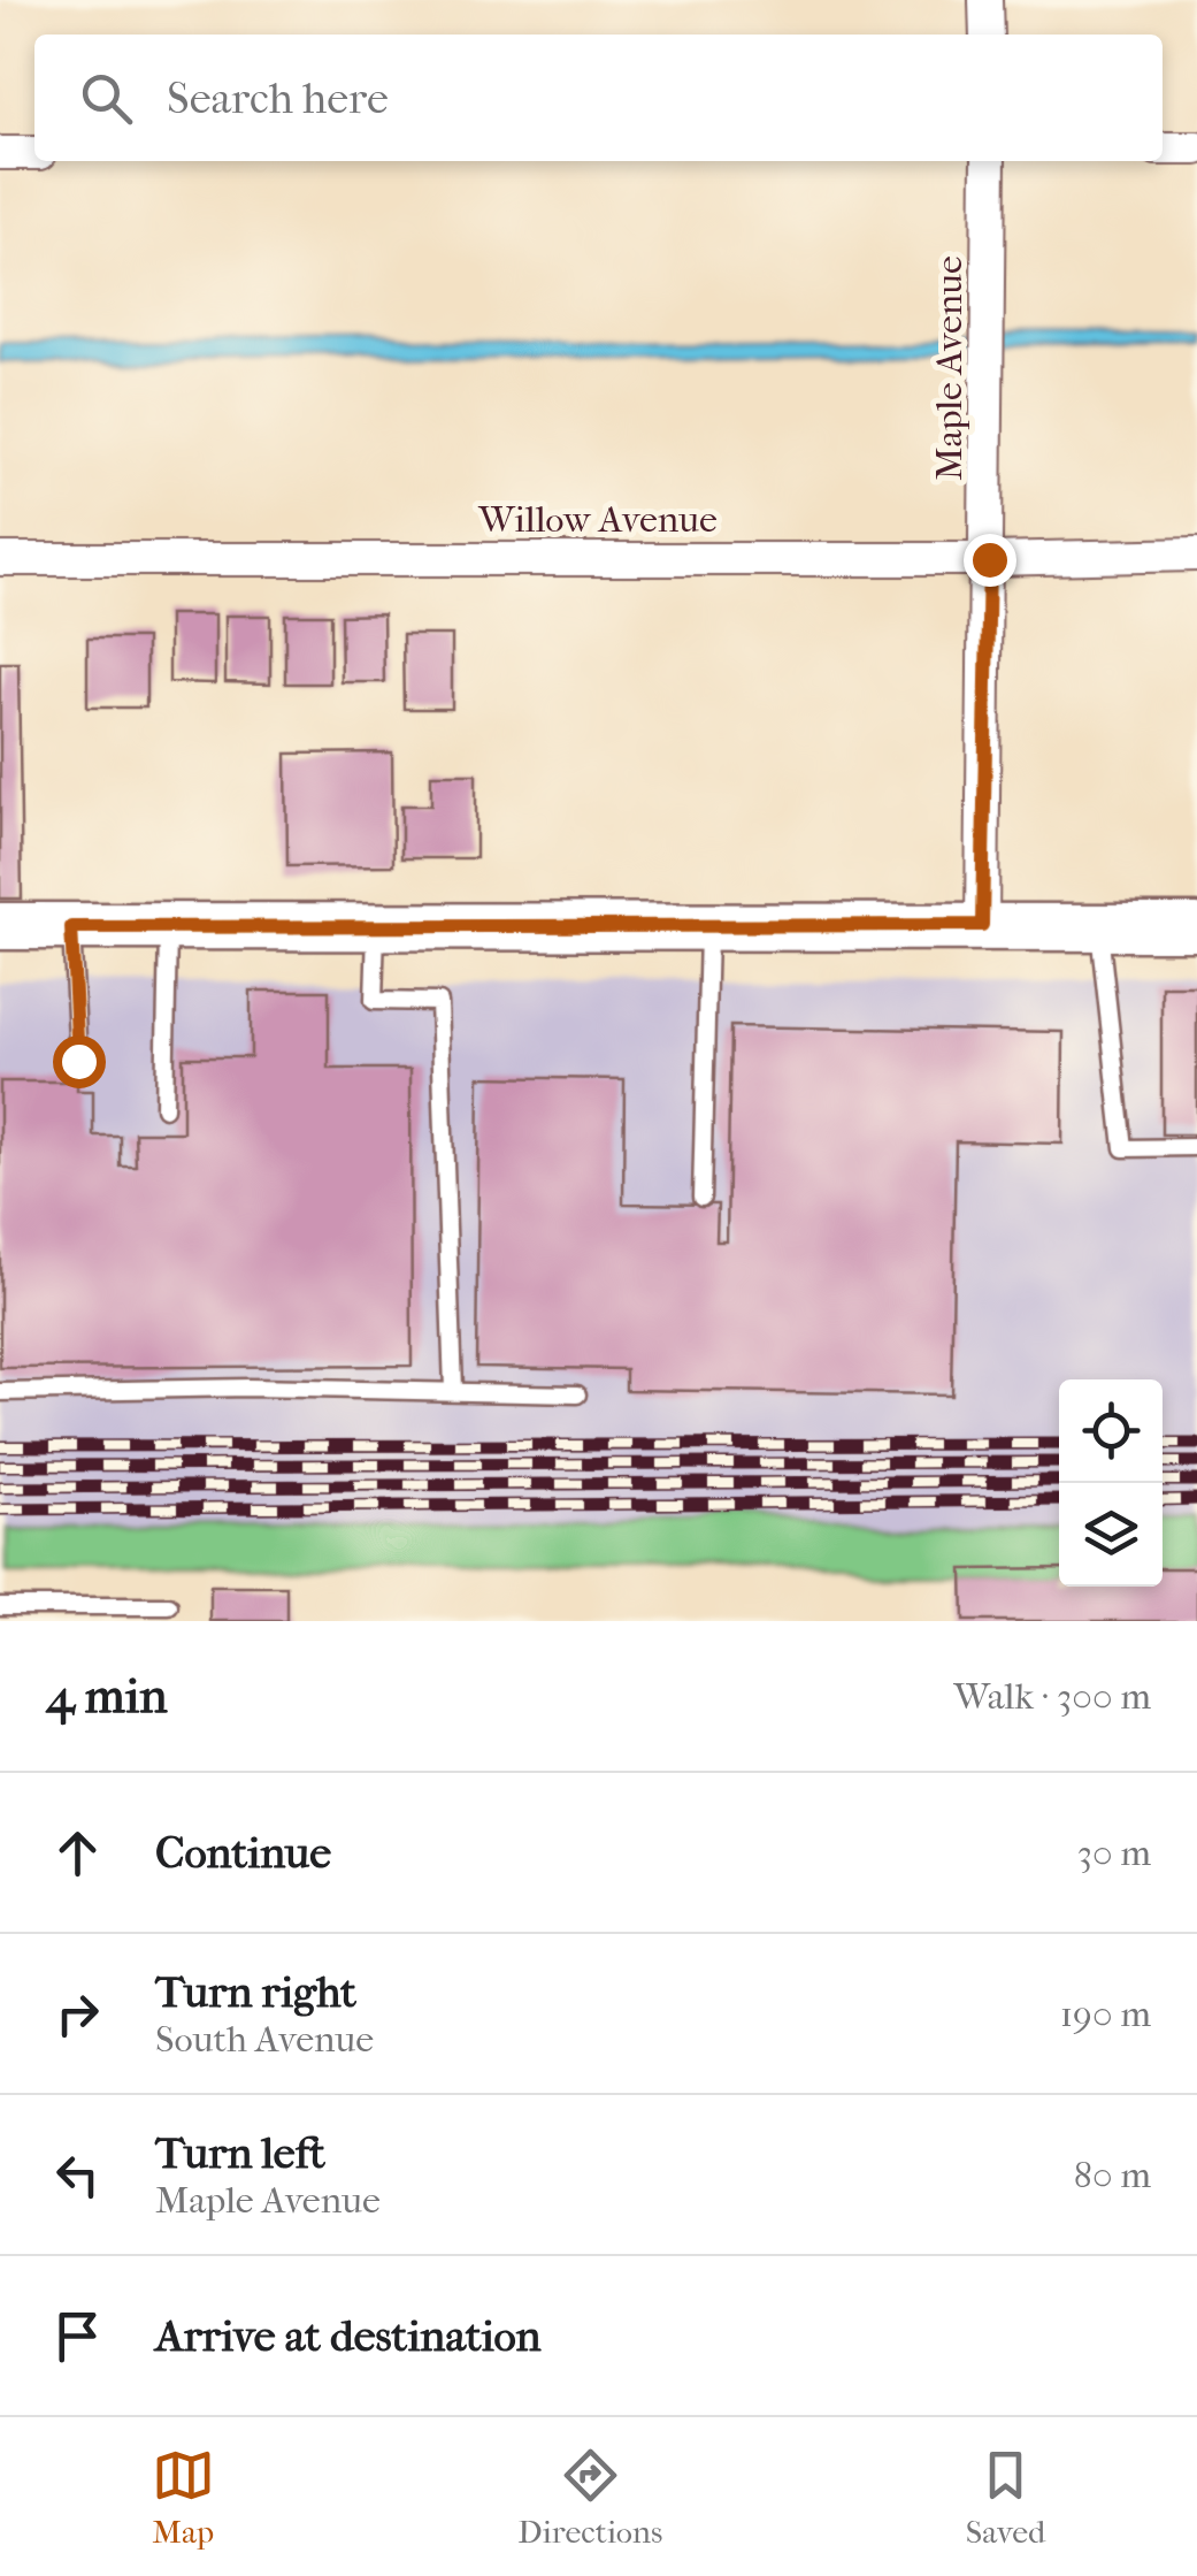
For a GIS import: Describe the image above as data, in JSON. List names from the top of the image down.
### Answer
{
  "streets": {
    "street": ["Maple Avenue", "Willow Avenue"]
  },
  "crossings": [
    ["Maple Avenue", "Willow Avenue"]
  ],
  "page": {
    "search": "Search here",
    "heading": ["4 min", "Walk · 300 m"],
    "list": [
      ["Continue", "30 m"],
      ["Turn right", "South Avenue", "190 m"],
      ["Turn left", "Maple Avenue", "80 m"],
      "Arrive at destination"
    ],
    "nav": ["Map", "Directions", "Saved"]
  }
}
